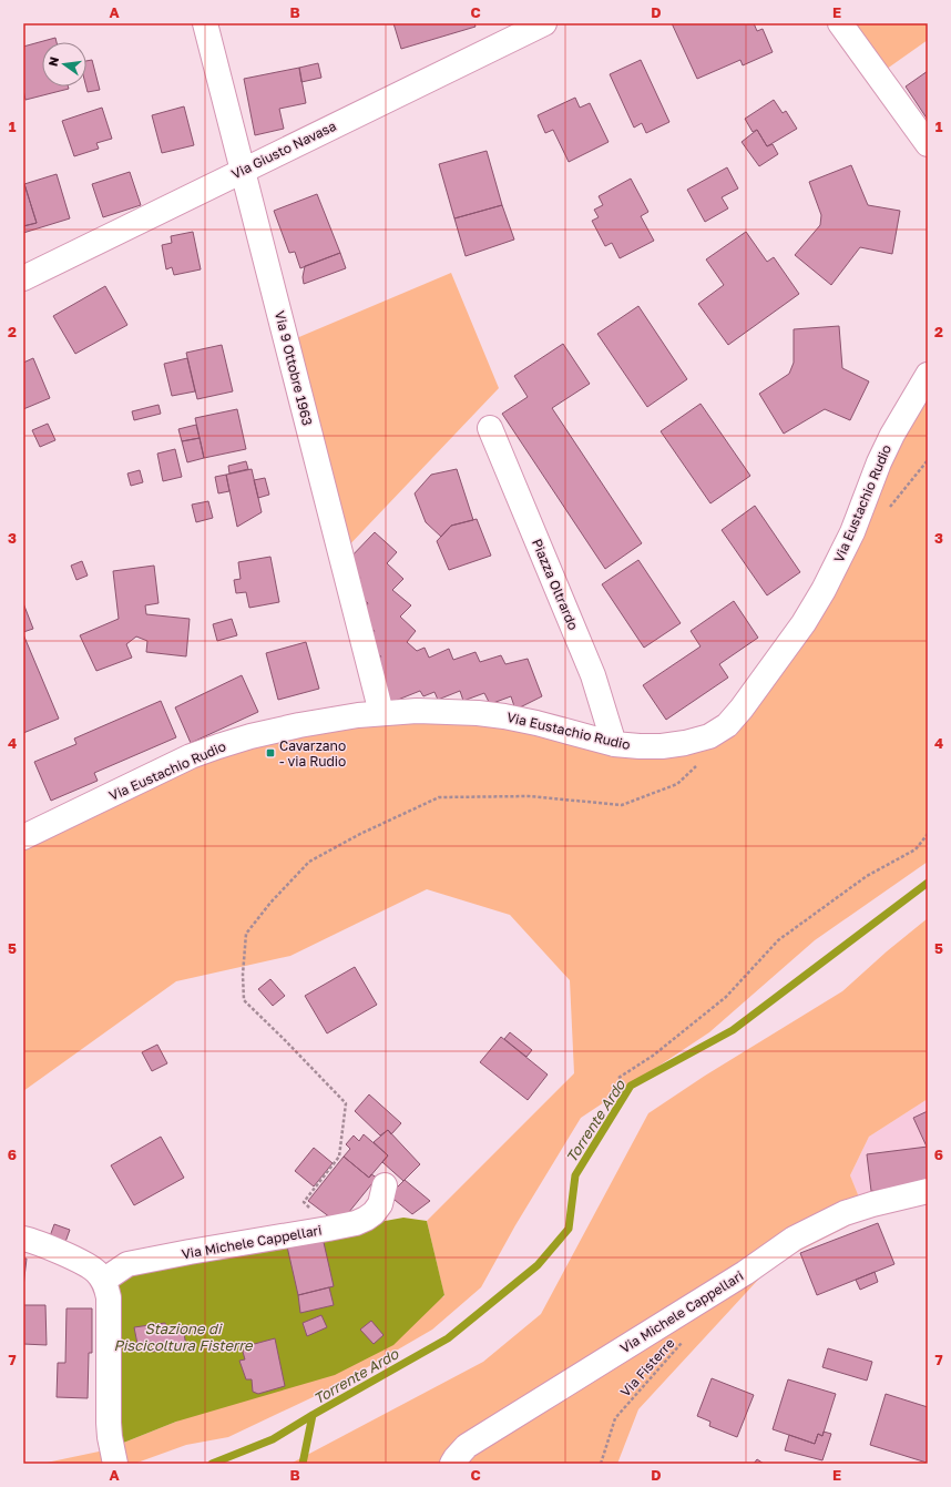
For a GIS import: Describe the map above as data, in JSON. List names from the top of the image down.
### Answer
{
  "streets": {
    "street": [
      "Via Giusto Navasa",
      "Via 9 Ottobre 1963",
      "Via Eustachio Rudio",
      "Piazza Oltrardo",
      "Via Michele Cappellari"
    ],
    "path": ["Via Fisterre"]
  },
  "crossings": [
    ["Via Giusto Navasa", "Via 9 Ottobre 1963"],
    ["Via 9 Ottobre 1963", "Via Eustachio Rudio"],
    ["Via Eustachio Rudio", "Piazza Oltrardo"]
  ],
  "water": ["Torrente Ardo", "Stazione di Piscicoltura Fisterre"],
  "places": {
    "transit": ["Cavarzano - via Rudio"]
  },
  "north": "left",
  "grid": {
    "columns": [
      "A",
      "B",
      "C",
      "D",
      "E"
    ],
    "rows": [
      "1",
      "2",
      "3",
      "4",
      "5",
      "6",
      "7"
    ]
  }
}
